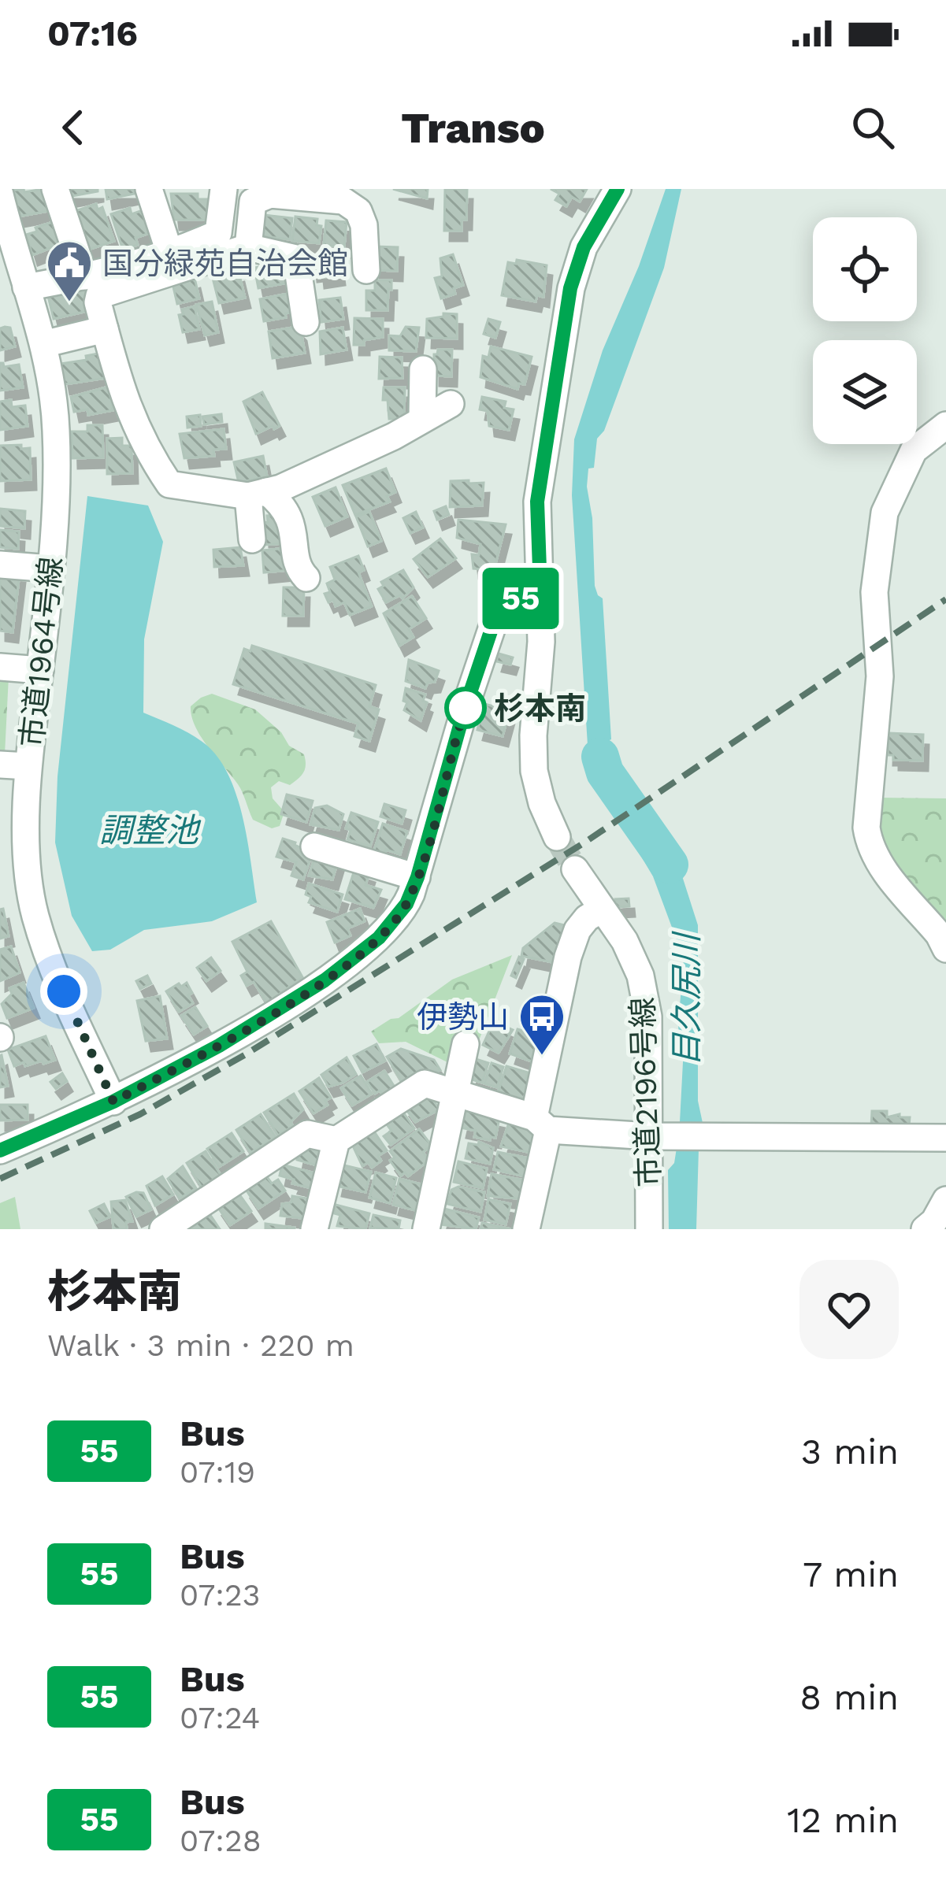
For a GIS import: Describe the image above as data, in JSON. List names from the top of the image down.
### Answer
{
  "streets": {
    "street": ["市道1964号線", "市道2196号線"]
  },
  "water": ["調整池", "目久尻川"],
  "places": {
    "public building": ["国分緑苑自治会館"],
    "other": ["杉本南"],
    "bus stop": ["伊勢山"]
  },
  "lines": ["bus line 55"],
  "page": {
    "status": "07:16",
    "header": "Transo",
    "on_map": "55",
    "heading": ["杉本南", "Walk · 3 min · 220 m"],
    "list": [
      {
        "mark": "55",
        "name": "Bus",
        "note": "07:19",
        "value": "3 min"
      },
      {
        "mark": "55",
        "name": "Bus",
        "note": "07:23",
        "value": "7 min"
      },
      {
        "mark": "55",
        "name": "Bus",
        "note": "07:24",
        "value": "8 min"
      },
      {
        "mark": "55",
        "name": "Bus",
        "note": "07:28",
        "value": "12 min"
      }
    ]
  }
}
